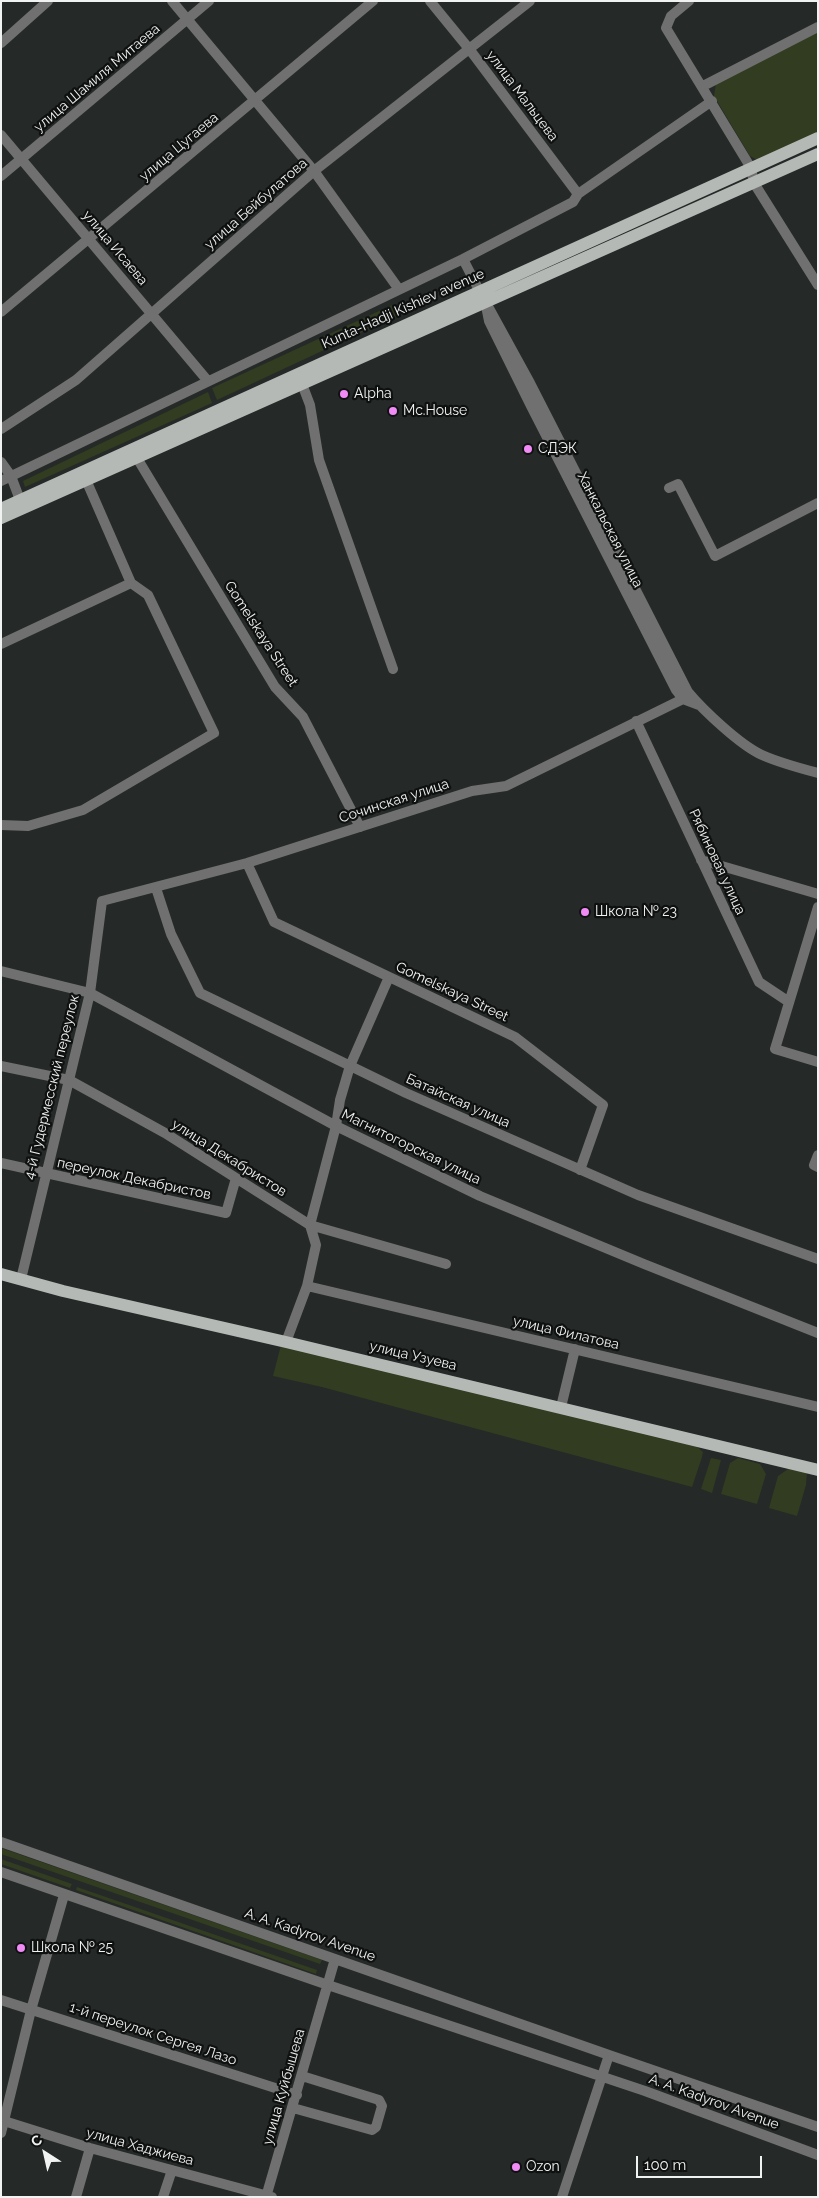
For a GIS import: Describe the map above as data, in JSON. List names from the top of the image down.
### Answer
{
  "streets": {
    "main road": ["Kunta-Hadji Kishiev avenue", "улица Узуева"],
    "street": [
      "улица Шамиля Митаева",
      "улица Мальцева",
      "улица Цугаева",
      "улица Бейбулатова",
      "улица Исаева",
      "Ханкальская улица",
      "Gomelskaya Street",
      "Сочинская улица",
      "Рябиновая улица",
      "4-й Гудермесский переулок",
      "Батайская улица",
      "Магнитогорская улица",
      "улица Декабристов",
      "переулок Декабристов",
      "улица Филатова",
      "A. A. Kadyrov Avenue",
      "1-й переулок Сергея Лазо",
      "улица Куйбышева",
      "улица Хаджиева"
    ]
  },
  "crossings": [
    ["улица Шамиля Митаева", "улица Исаева"],
    ["улица Мальцева", "улица Бейбулатова"],
    ["улица Цугаева", "улица Исаева"],
    ["улица Бейбулатова", "улица Исаева"],
    ["Kunta-Hadji Kishiev avenue", "Ханкальская улица"],
    ["Kunta-Hadji Kishiev avenue", "Gomelskaya Street"],
    ["Ханкальская улица", "Сочинская улица"],
    ["Gomelskaya Street", "Сочинская улица"],
    ["Gomelskaya Street", "Батайская улица"],
    ["Сочинская улица", "Рябиновая улица"],
    ["Сочинская улица", "4-й Гудермесский переулок"],
    ["Сочинская улица", "Батайская улица"],
    ["4-й Гудермесский переулок", "Магнитогорская улица"],
    ["4-й Гудермесский переулок", "улица Декабристов"],
    ["4-й Гудермесский переулок", "переулок Декабристов"],
    ["4-й Гудермесский переулок", "улица Узуева"],
    ["улица Декабристов", "переулок Декабристов"],
    ["A. A. Kadyrov Avenue", "улица Куйбышева"],
    ["1-й переулок Сергея Лазо", "улица Куйбышева"],
    ["улица Куйбышева", "улица Хаджиева"]
  ],
  "places": [
    "Alpha",
    "Mc.House",
    "СДЭК",
    "Школа № 23",
    "Школа № 25",
    "Ozon"
  ],
  "scale_bar": "100 m",
  "north": "top left"
}
